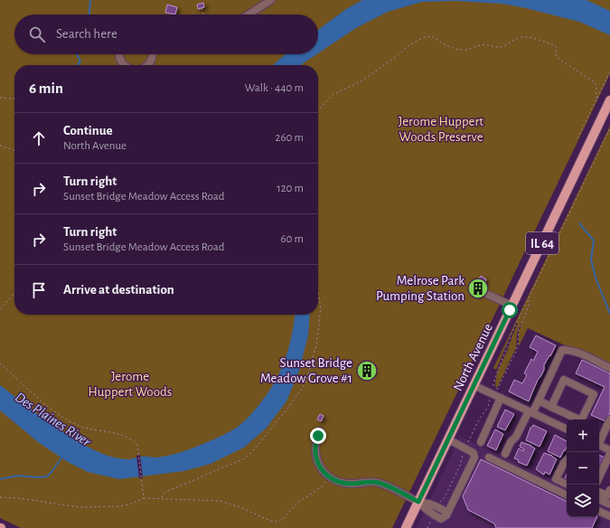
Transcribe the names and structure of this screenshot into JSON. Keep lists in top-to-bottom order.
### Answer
{
  "streets": {
    "main road": ["IL 64", "North Avenue"]
  },
  "water": ["Des Plaines River"],
  "parks": ["Jerome Huppert Woods Preserve", "Jerome Huppert Woods"],
  "places": {
    "building": ["Melrose Park Pumping Station", "Sunset Bridge Meadow Grove #1"]
  },
  "page": {
    "search": "Search here",
    "heading": ["6 min", "Walk · 440 m"],
    "list": [
      ["Continue", "North Avenue", "260 m"],
      ["Turn right", "Sunset Bridge Meadow Access Road", "120 m"],
      ["Turn right", "Sunset Bridge Meadow Access Road", "60 m"],
      "Arrive at destination"
    ],
    "map_buttons": ["+", "−"]
  }
}
